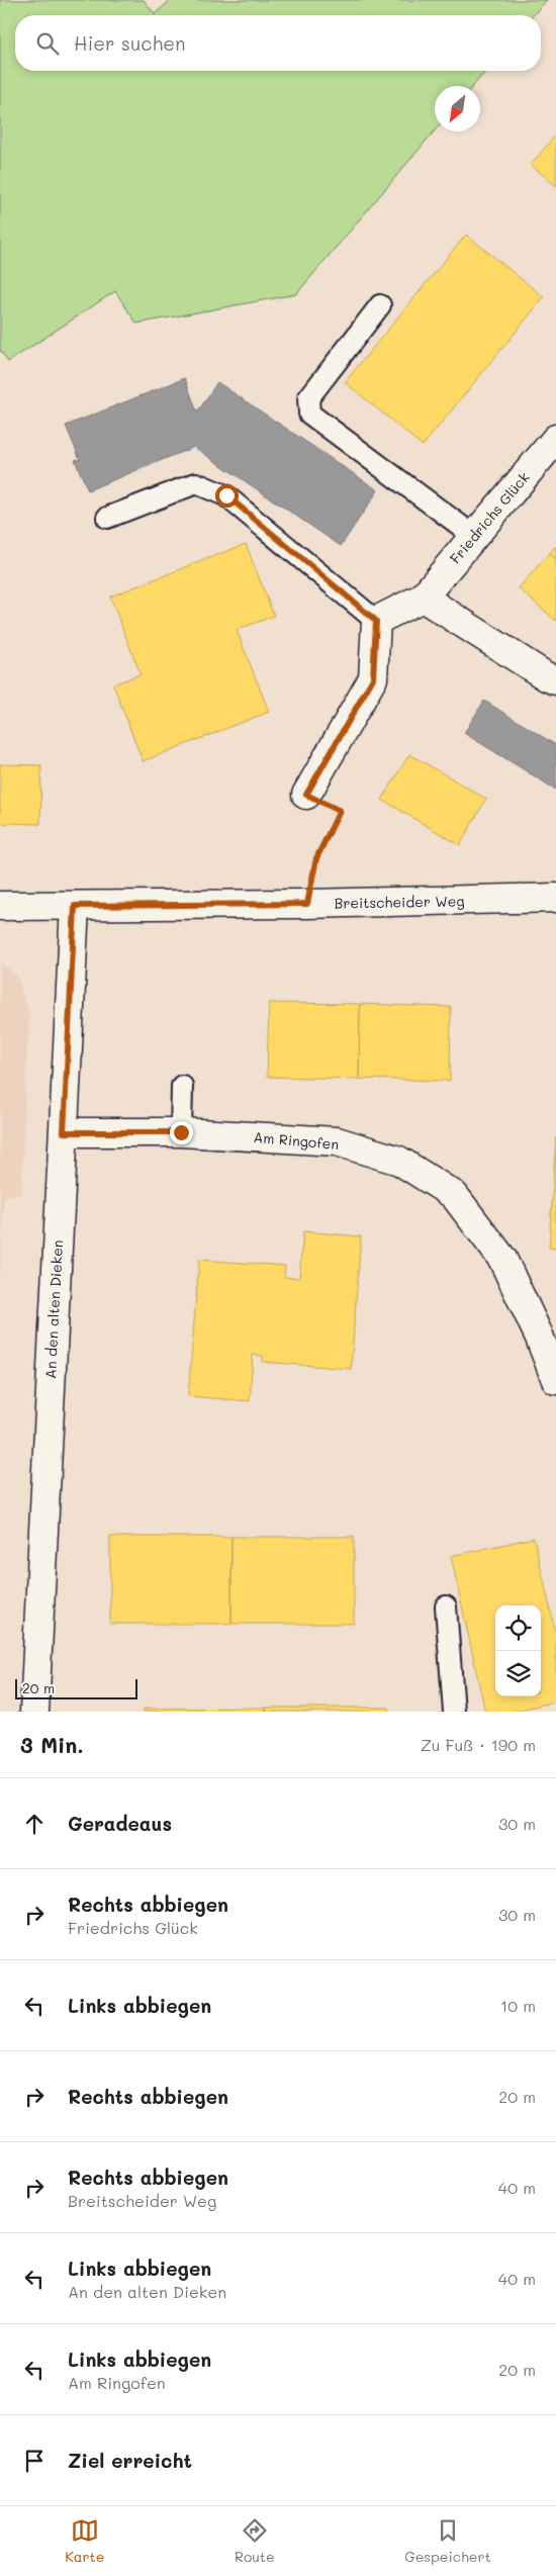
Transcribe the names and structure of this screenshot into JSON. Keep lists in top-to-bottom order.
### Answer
{
  "streets": {
    "street": [
      "Friedrichs Glück",
      "Breitscheider Weg",
      "Am Ringofen",
      "An den alten Dieken"
    ]
  },
  "crossings": [
    ["Breitscheider Weg", "An den alten Dieken"],
    ["Am Ringofen", "An den alten Dieken"]
  ],
  "scale_bar": "20 m",
  "north": "bottom left",
  "page": {
    "search": "Hier suchen",
    "scale": "20 m",
    "heading": ["3 Min.", "Zu Fuß · 190 m"],
    "list": [
      ["Geradeaus", "30 m"],
      ["Rechts abbiegen", "Friedrichs Glück", "30 m"],
      ["Links abbiegen", "10 m"],
      ["Rechts abbiegen", "20 m"],
      ["Rechts abbiegen", "Breitscheider Weg", "40 m"],
      ["Links abbiegen", "An den alten Dieken", "40 m"],
      ["Links abbiegen", "Am Ringofen", "20 m"],
      "Ziel erreicht"
    ],
    "nav": ["Karte", "Route", "Gespeichert"]
  }
}
